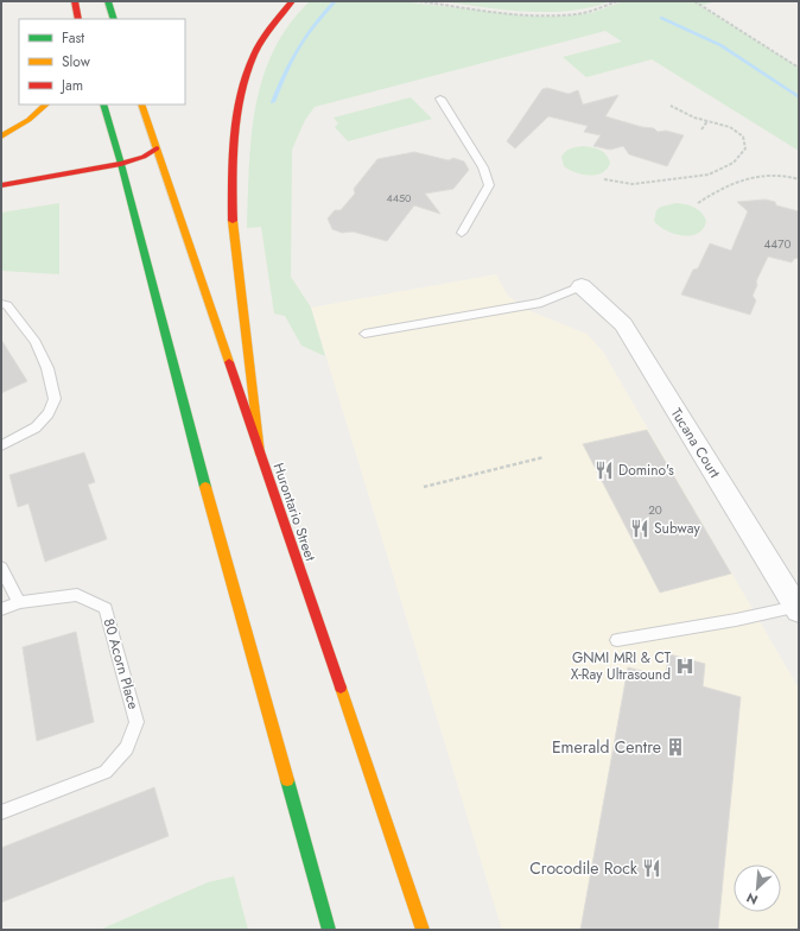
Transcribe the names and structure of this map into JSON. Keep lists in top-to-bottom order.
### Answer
{
  "streets": {
    "main road": ["Hurontario Street"],
    "street": ["Tucana Court"],
    "lane": ["80 Acorn Place"]
  },
  "places": {
    "restaurant": ["Domino's", "Subway", "Crocodile Rock"],
    "hospital": ["GNMI MRI & CT X-Ray Ultrasound"],
    "building": ["Emerald Centre"]
  },
  "house_numbers": ["4450", "4470", "20"],
  "legend": ["Fast", "Slow", "Jam"],
  "north": "bottom left"
}
